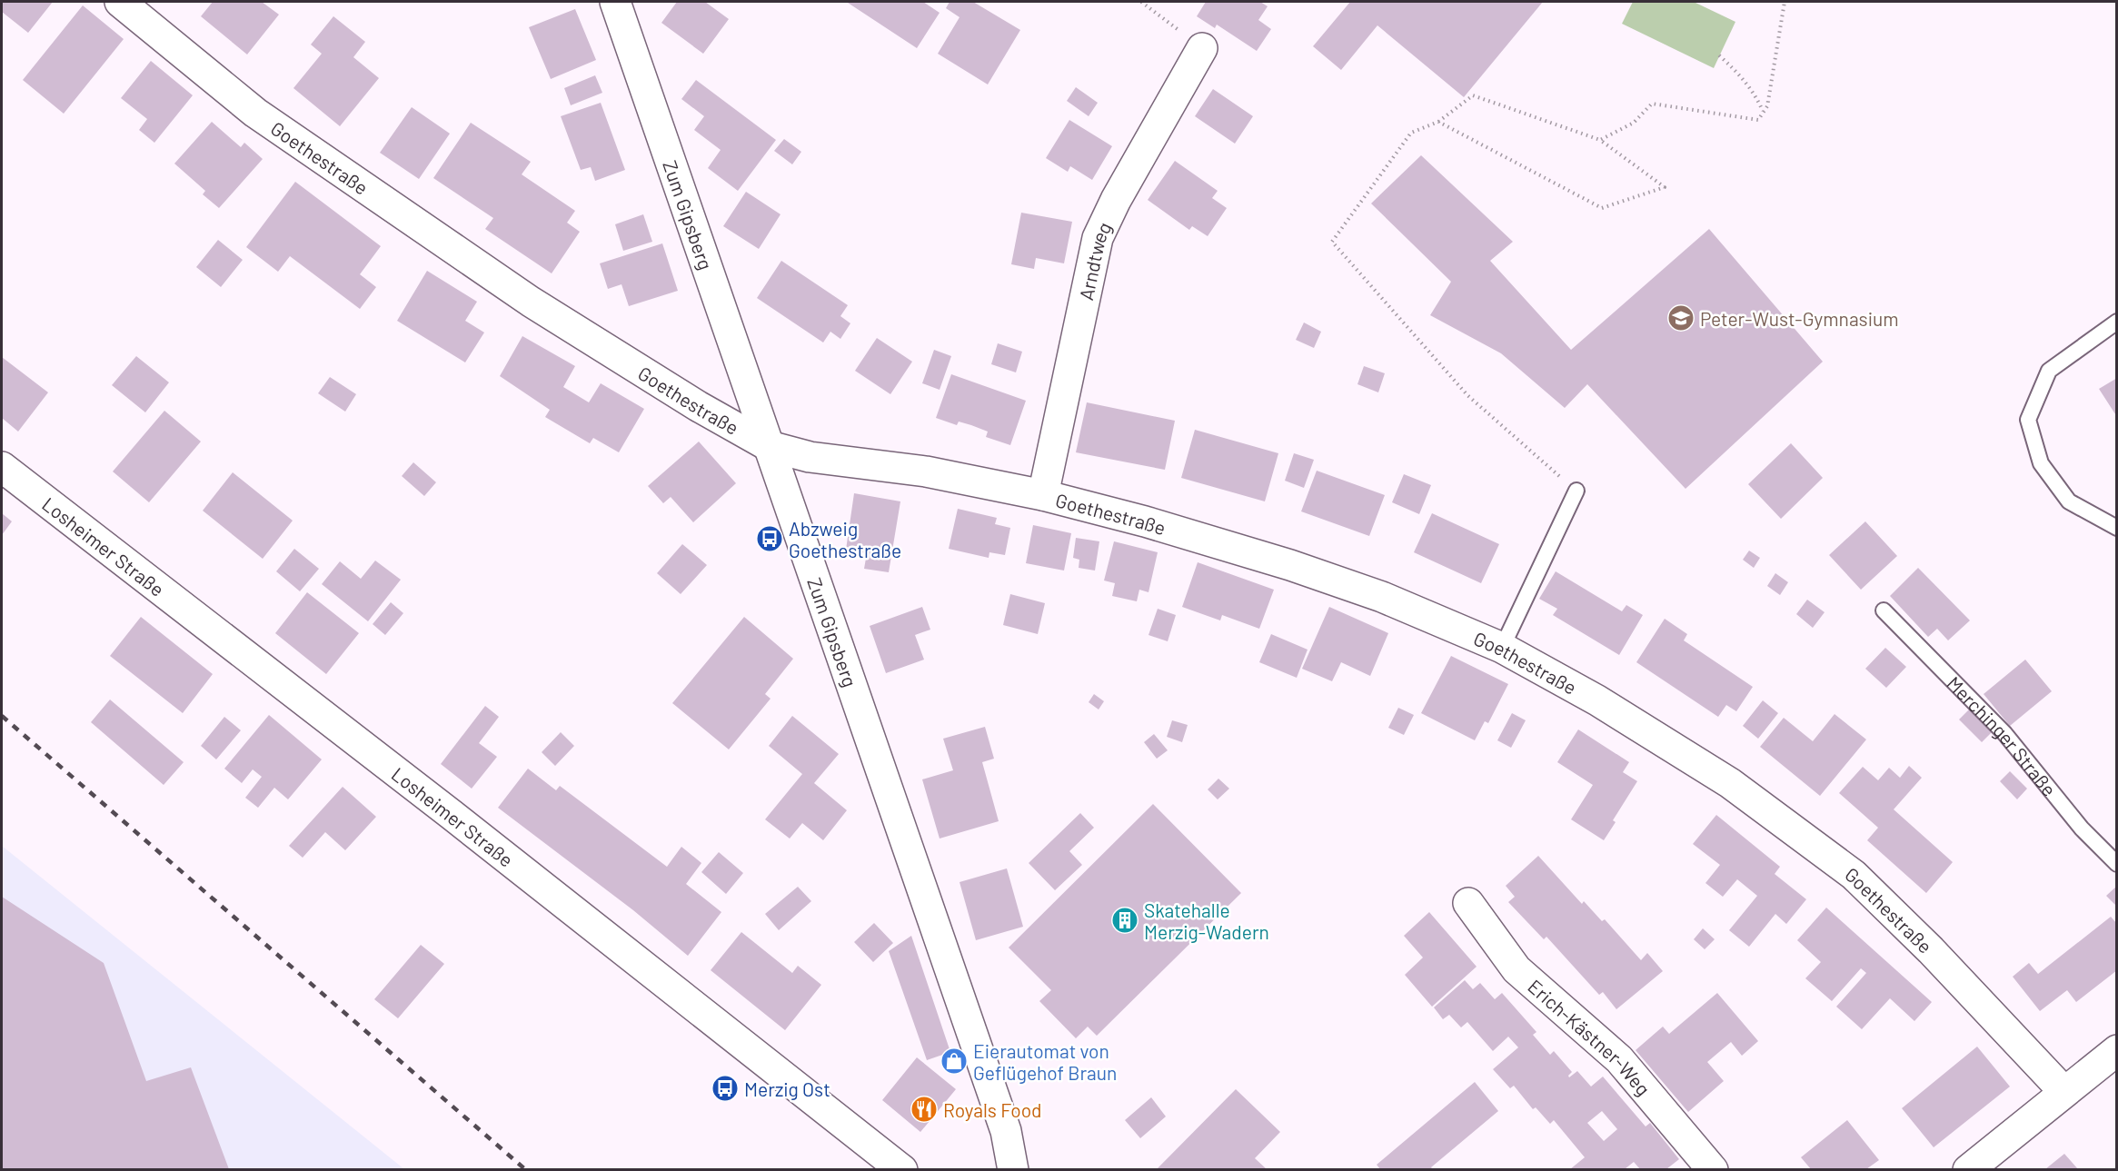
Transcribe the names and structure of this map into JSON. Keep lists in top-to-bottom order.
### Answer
{
  "streets": {
    "street": [
      "Goethestraße",
      "Zum Gipsberg",
      "Arndtweg",
      "Losheimer Straße",
      "Erich-Kästner-Weg"
    ],
    "lane": ["Merchinger Straße"]
  },
  "crossings": [
    ["Goethestraße", "Zum Gipsberg"],
    ["Goethestraße", "Arndtweg"]
  ],
  "places": {
    "school or university": ["Peter-Wust-Gymnasium"],
    "bus stop": ["Abzweig Goethestraße", "Merzig Ost"],
    "building": ["Skatehalle Merzig-Wadern"],
    "shop": ["Eierautomat von Geflügehof Braun"],
    "restaurant": ["Royals Food"]
  }
}
